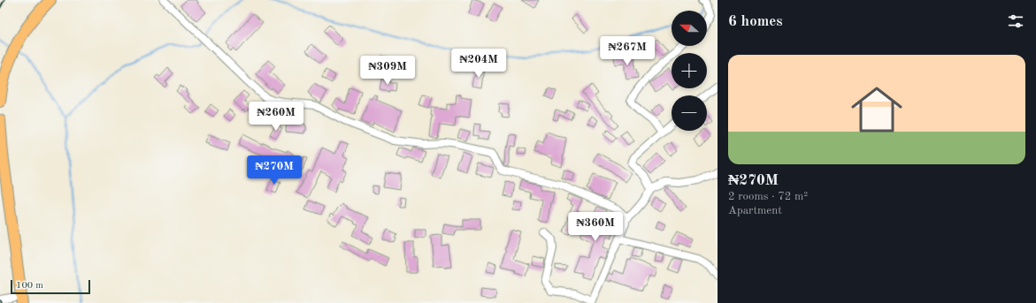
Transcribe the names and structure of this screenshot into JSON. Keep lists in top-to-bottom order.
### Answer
{
  "scale_bar": "100 m",
  "north": "left",
  "page": {
    "heading": "6 homes",
    "map_buttons": ["+", "−"],
    "price": [
      "₦267M",
      "₦204M",
      "₦309M",
      "₦260M",
      "₦270M",
      "₦360M"
    ],
    "list": [
      {
        "name": "₦270M",
        "note": "2 rooms · 72 m² · Apartment"
      }
    ],
    "scale": "100 m"
  }
}
